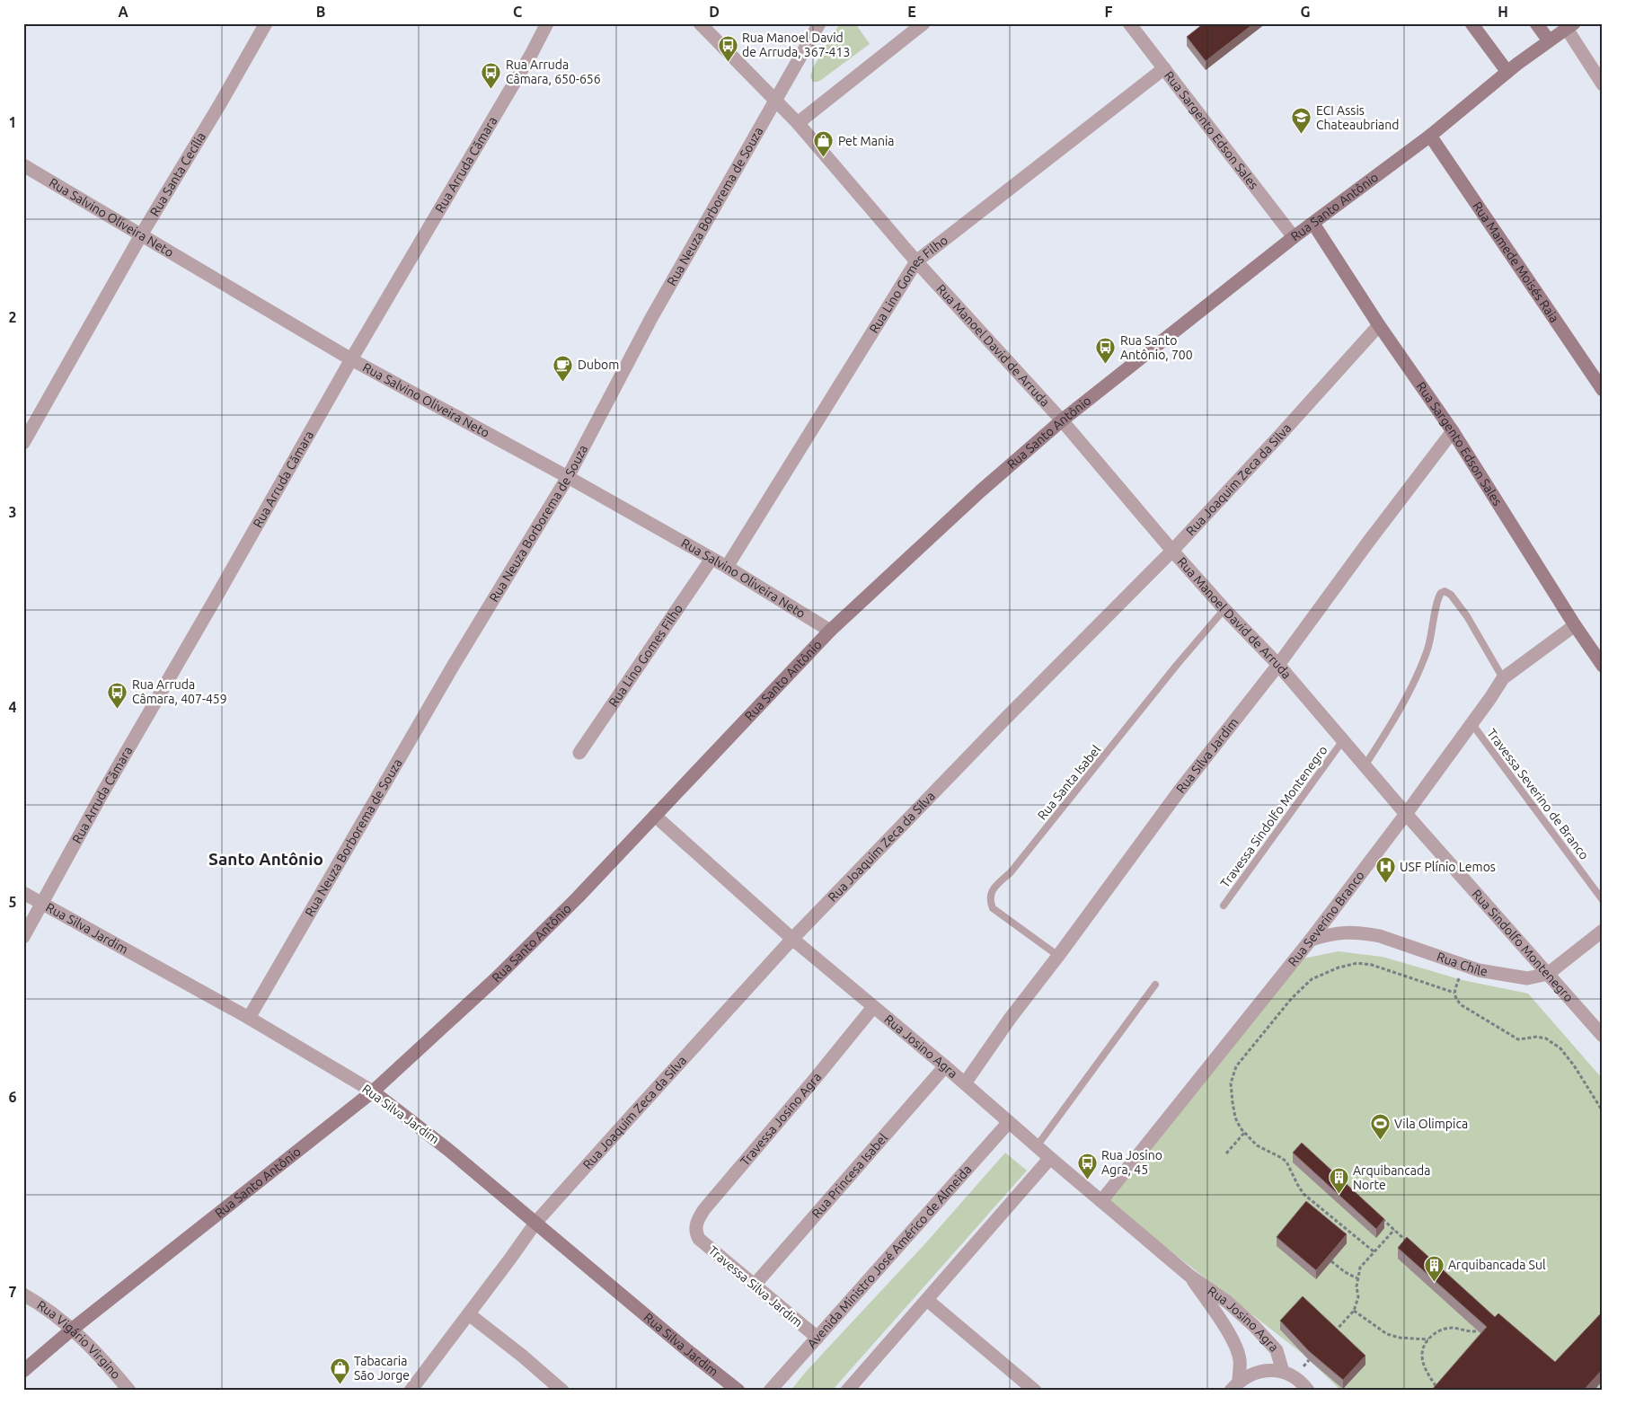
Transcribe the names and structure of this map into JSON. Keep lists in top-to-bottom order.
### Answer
{
  "streets": {
    "main road": [
      "Rua Sargento Edson Sales",
      "Rua Santo Antônio",
      "Rua Mamede Moisés Raia",
      "Rua Silva Jardim"
    ],
    "street": [
      "Rua Arruda Cãmara",
      "Rua Santa Cecília",
      "Rua Neuza Borborema de Souza",
      "Rua Salvino Oliveira Neto",
      "Rua Lino Gomes Filho",
      "Rua Manoel David de Arruda",
      "Rua Joaquim Zeca da Silva",
      "Rua Severino Branco",
      "Rua Sindolfo Montenegro",
      "Rua Chile",
      "Rua Josino Agra",
      "Travessa Josino Agra",
      "Rua Princesa Isabel",
      "Avenida Ministro José Américo de Almeida",
      "Travessa Silva Jardim",
      "Rua Vigário Virgino"
    ],
    "lane": ["Rua Santa Isabel", "Travessa Severino de Branco", "Travessa Sindolfo Montenegro"]
  },
  "crossings": [
    ["Rua Sargento Edson Sales", "Rua Santo Antônio"],
    ["Rua Sargento Edson Sales", "Rua Lino Gomes Filho"],
    ["Rua Sargento Edson Sales", "Rua Joaquim Zeca da Silva"],
    ["Rua Sargento Edson Sales", "Rua Silva Jardim"],
    ["Rua Sargento Edson Sales", "Rua Severino Branco"],
    ["Rua Arruda Cãmara", "Rua Salvino Oliveira Neto"],
    ["Rua Arruda Cãmara", "Rua Silva Jardim"],
    ["Rua Santa Cecília", "Rua Salvino Oliveira Neto"],
    ["Rua Neuza Borborema de Souza", "Rua Salvino Oliveira Neto"],
    ["Rua Neuza Borborema de Souza", "Rua Manoel David de Arruda"],
    ["Rua Neuza Borborema de Souza", "Rua Silva Jardim"],
    ["Rua Santo Antônio", "Rua Salvino Oliveira Neto"],
    ["Rua Santo Antônio", "Rua Mamede Moisés Raia"],
    ["Rua Santo Antônio", "Rua Manoel David de Arruda"],
    ["Rua Santo Antônio", "Rua Silva Jardim"],
    ["Rua Santo Antônio", "Rua Josino Agra"],
    ["Rua Santo Antônio", "Rua Vigário Virgino"],
    ["Rua Salvino Oliveira Neto", "Rua Lino Gomes Filho"],
    ["Rua Lino Gomes Filho", "Rua Manoel David de Arruda"],
    ["Rua Manoel David de Arruda", "Rua Joaquim Zeca da Silva"],
    ["Rua Manoel David de Arruda", "Rua Silva Jardim"],
    ["Rua Manoel David de Arruda", "Rua Santa Isabel"],
    ["Rua Manoel David de Arruda", "Travessa Sindolfo Montenegro"],
    ["Rua Manoel David de Arruda", "Rua Severino Branco"],
    ["Rua Manoel David de Arruda", "Rua Sindolfo Montenegro"],
    ["Rua Joaquim Zeca da Silva", "Rua Silva Jardim"],
    ["Rua Joaquim Zeca da Silva", "Rua Josino Agra"],
    ["Rua Silva Jardim", "Rua Santa Isabel"],
    ["Rua Silva Jardim", "Rua Josino Agra"],
    ["Travessa Severino de Branco", "Rua Severino Branco"],
    ["Rua Severino Branco", "Rua Sindolfo Montenegro"],
    ["Rua Severino Branco", "Rua Chile"],
    ["Rua Severino Branco", "Rua Josino Agra"],
    ["Rua Sindolfo Montenegro", "Rua Chile"],
    ["Rua Josino Agra", "Travessa Josino Agra"],
    ["Rua Josino Agra", "Rua Princesa Isabel"],
    ["Rua Josino Agra", "Avenida Ministro José Américo de Almeida"],
    ["Travessa Josino Agra", "Travessa Silva Jardim"],
    ["Rua Princesa Isabel", "Travessa Silva Jardim"],
    ["Avenida Ministro José Américo de Almeida", "Travessa Silva Jardim"]
  ],
  "districts": ["Santo Antônio"],
  "places": {
    "bus stop": [
      "Rua Manoel David de Arruda, 367-413",
      "Rua Arruda Câmara, 650-656",
      "Rua Santo Antônio, 700",
      "Rua Arruda Câmara, 407-459",
      "Rua Josino Agra, 45"
    ],
    "school or university": ["ECI Assis Chateaubriand"],
    "shop": ["Pet Mania", "Tabacaria São Jorge"],
    "cafe": ["Dubom"],
    "hospital": ["USF Plínio Lemos"],
    "sports": ["Vila Olimpica"],
    "building": ["Arquibancada Norte", "Arquibancada Sul"]
  },
  "grid": {
    "columns": [
      "A",
      "B",
      "C",
      "D",
      "E",
      "F",
      "G",
      "H"
    ],
    "rows": [
      "1",
      "2",
      "3",
      "4",
      "5",
      "6",
      "7"
    ]
  }
}
